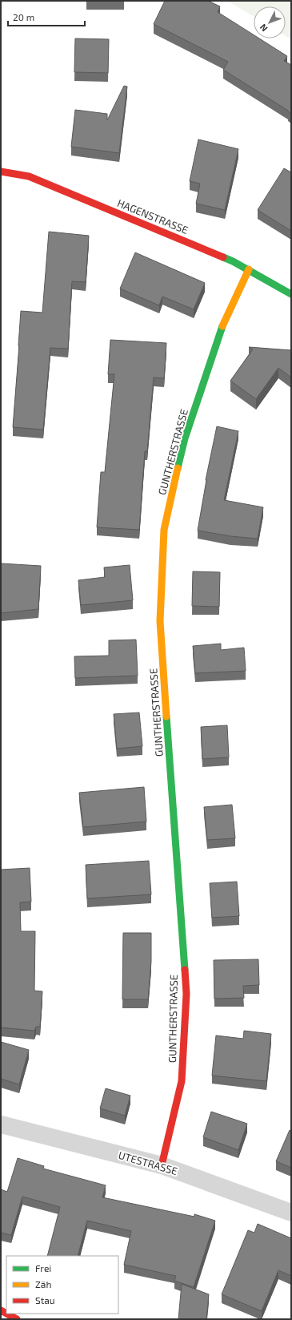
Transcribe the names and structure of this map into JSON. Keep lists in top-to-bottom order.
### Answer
{
  "streets": {
    "street": ["HAGENSTRASSE", "GUNTHERSTRASSE", "UTESTRASSE"]
  },
  "crossings": [
    ["HAGENSTRASSE", "GUNTHERSTRASSE"],
    ["GUNTHERSTRASSE", "UTESTRASSE"]
  ],
  "legend": ["Frei", "Zäh", "Stau"],
  "scale_bar": "20 m",
  "north": "bottom left"
}
